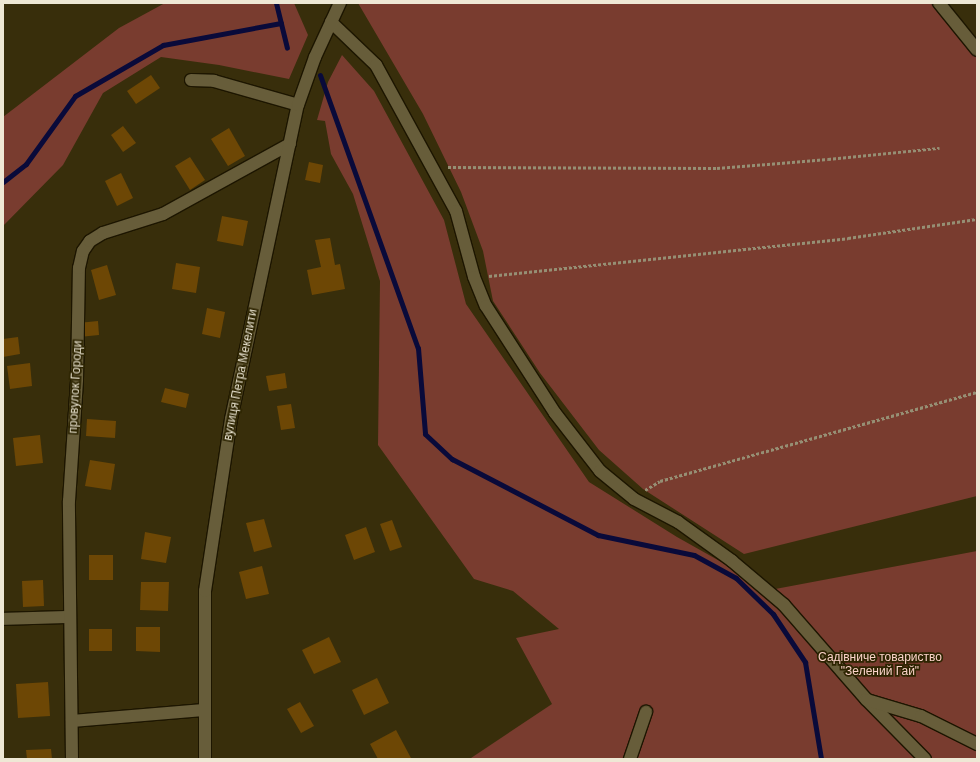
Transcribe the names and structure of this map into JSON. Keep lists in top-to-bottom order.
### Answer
{
  "streets": {
    "street": ["вулиця Петра Мекелити", "провулок Городи"]
  },
  "crossings": [
    ["вулиця Петра Мекелити", "провулок Городи"]
  ],
  "parks": ["Садівниче товариство \"Зелений Гай\""]
}
